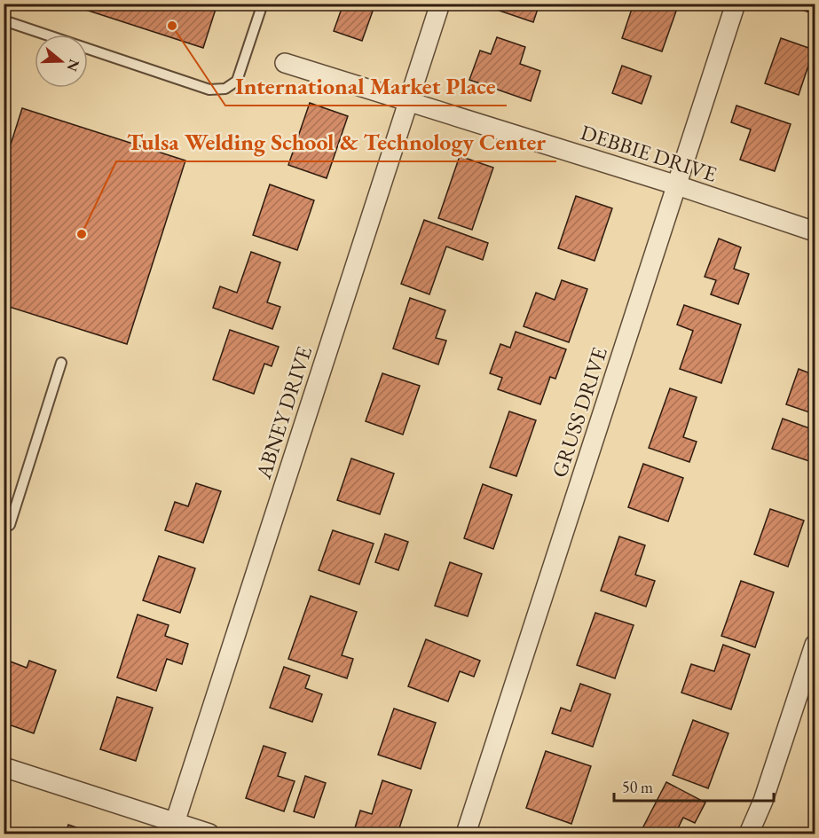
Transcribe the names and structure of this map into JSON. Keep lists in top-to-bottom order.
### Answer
{
  "streets": {
    "street": ["DEBBIE DRIVE", "ABNEY DRIVE", "GRUSS DRIVE"]
  },
  "crossings": [
    ["DEBBIE DRIVE", "ABNEY DRIVE"],
    ["DEBBIE DRIVE", "GRUSS DRIVE"]
  ],
  "places": ["International Market Place", "Tulsa Welding School & Technology Center"],
  "scale_bar": "50 m",
  "north": "right"
}
